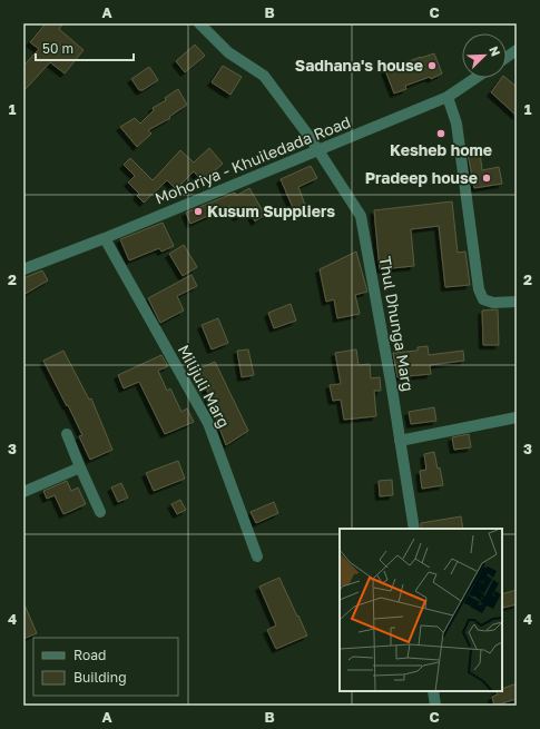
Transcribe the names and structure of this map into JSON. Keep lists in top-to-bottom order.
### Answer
{
  "streets": {
    "street": ["Mohoriya - Khuiledada Road", "Thul Dhunga Marg", "Milijuli Marg"]
  },
  "crossings": [
    ["Mohoriya - Khuiledada Road", "Thul Dhunga Marg"],
    ["Mohoriya - Khuiledada Road", "Milijuli Marg"]
  ],
  "places": [
    "Sadhana's house",
    "Kesheb home",
    "Pradeep house",
    "Kusum Suppliers"
  ],
  "legend": ["Road", "Building"],
  "scale_bar": "50 m",
  "north": "top right",
  "grid": {
    "columns": ["A", "B", "C"],
    "rows": [
      "1",
      "2",
      "3",
      "4"
    ]
  }
}
